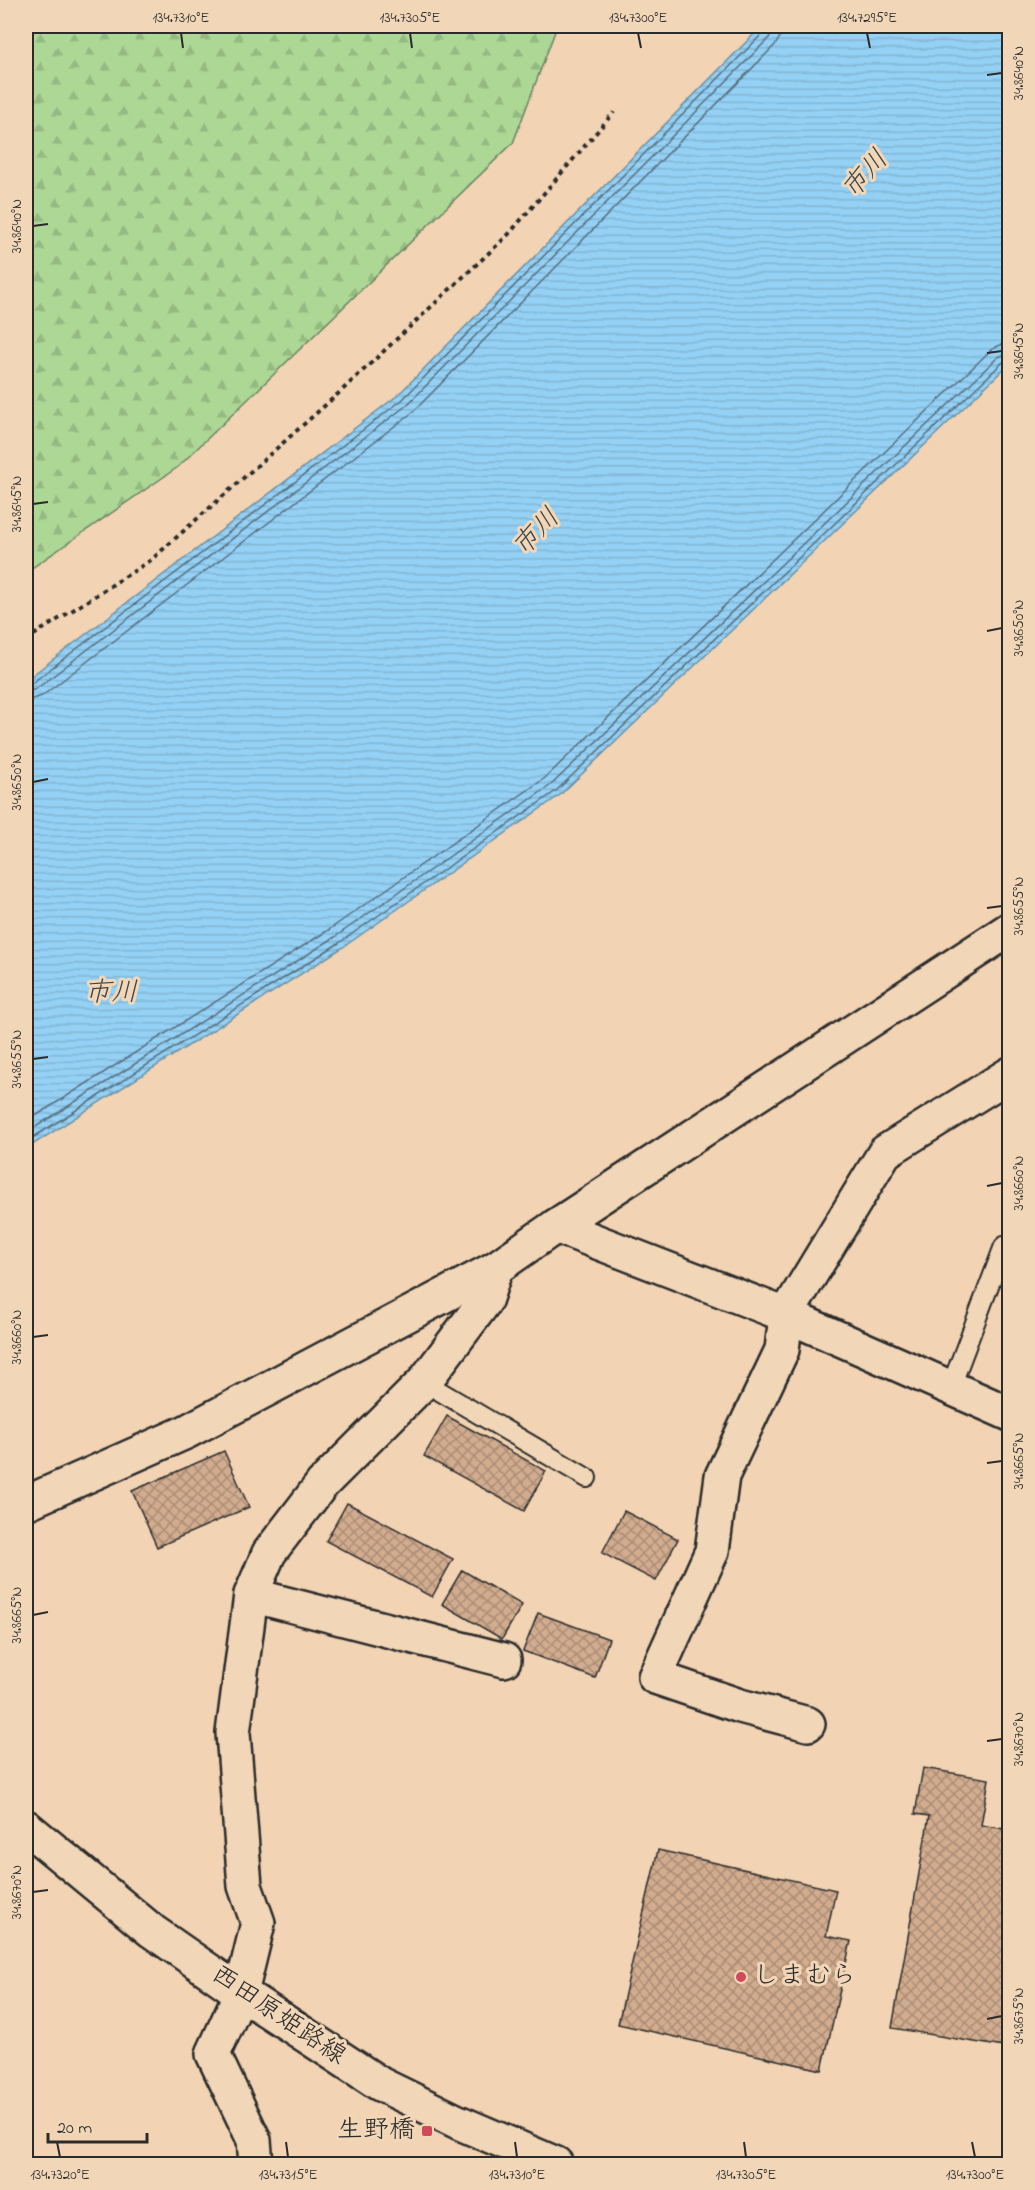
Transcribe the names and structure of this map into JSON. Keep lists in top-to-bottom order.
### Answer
{
  "streets": {
    "street": ["西田原姫路線"]
  },
  "water": ["市川"],
  "places": {
    "other": ["しまむら"],
    "transit": ["生野橋"]
  },
  "scale_bar": "20 m",
  "coordinates": [
    "134.7310°E",
    "134.7305°E",
    "134.7300°E",
    "134.7295°E",
    "34.8640°N",
    "34.8645°N",
    "34.8650°N",
    "34.8655°N",
    "34.8660°N",
    "34.8665°N",
    "34.8670°N",
    "34.8675°N",
    "134.7320°E",
    "134.7315°E"
  ]
}
